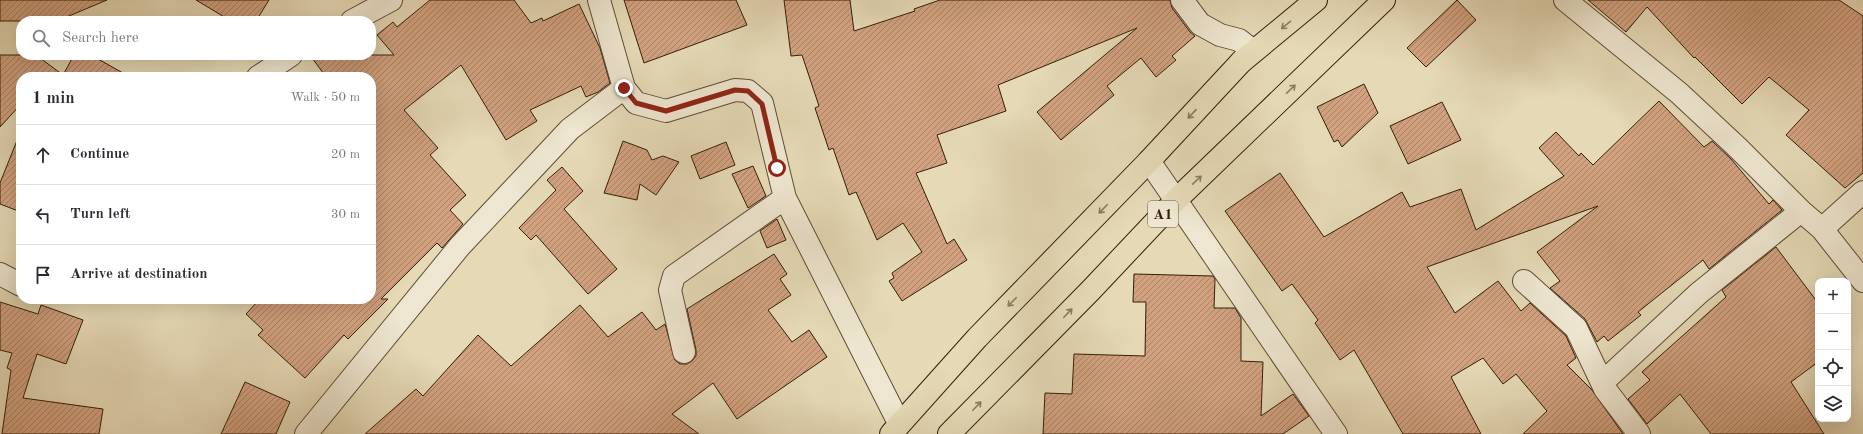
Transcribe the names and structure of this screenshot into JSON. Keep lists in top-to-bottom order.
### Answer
{
  "streets": {
    "highway": ["A1"]
  },
  "page": {
    "search": "Search here",
    "heading": ["1 min", "Walk · 50 m"],
    "list": [
      ["Continue", "20 m"],
      ["Turn left", "30 m"],
      "Arrive at destination"
    ],
    "map_buttons": ["+", "−"]
  }
}
